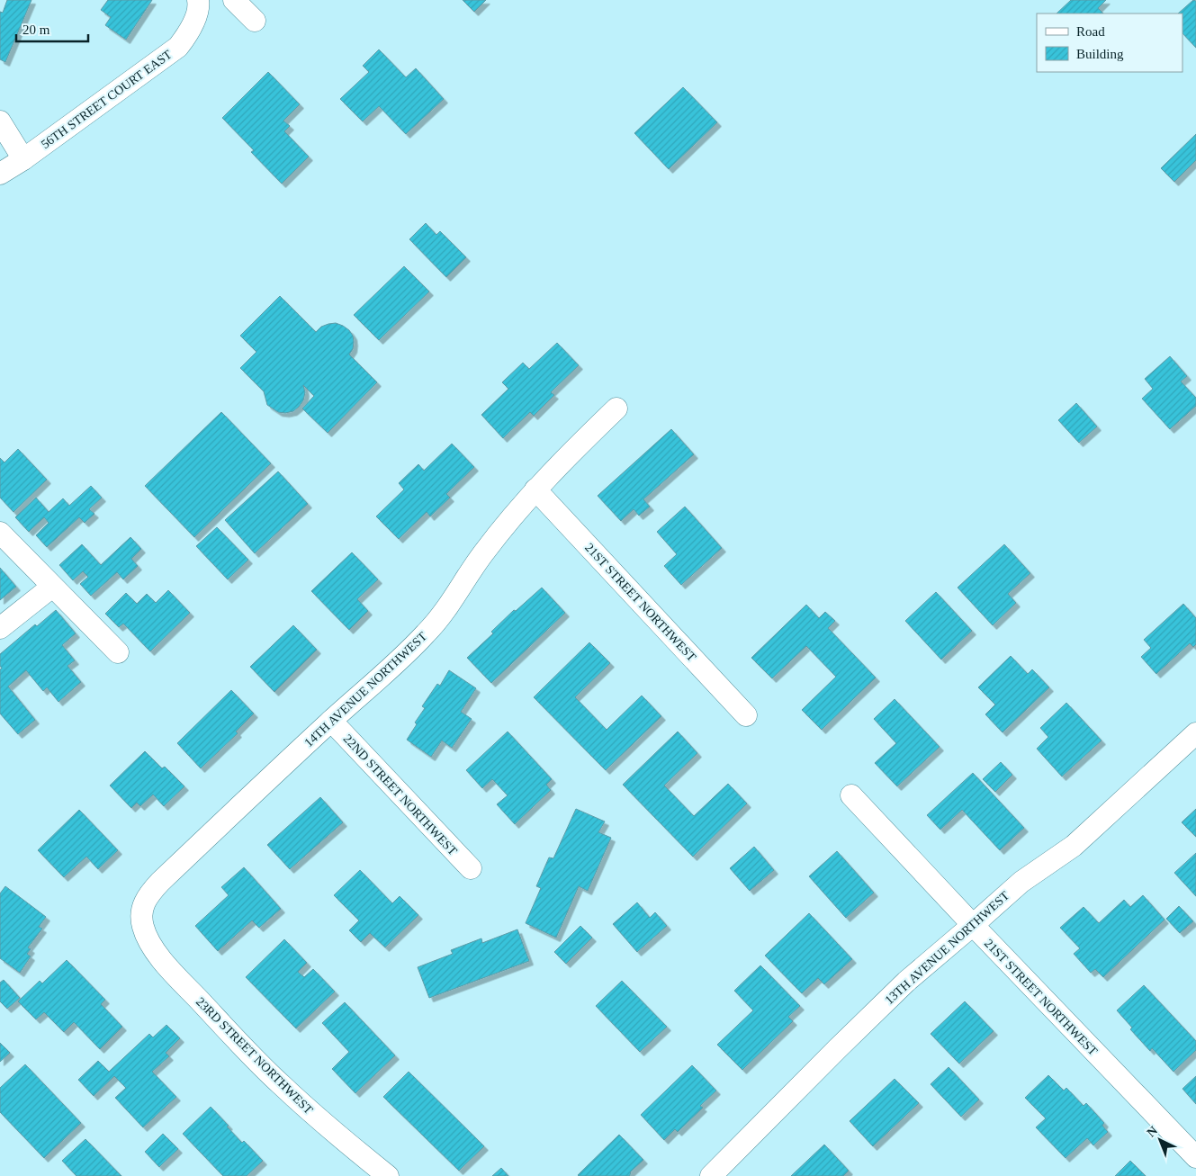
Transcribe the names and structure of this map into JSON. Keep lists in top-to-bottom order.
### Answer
{
  "streets": {
    "street": [
      "56TH STREET COURT EAST",
      "21ST STREET NORTHWEST",
      "14TH AVENUE NORTHWEST",
      "22ND STREET NORTHWEST",
      "13TH AVENUE NORTHWEST",
      "23RD STREET NORTHWEST"
    ]
  },
  "crossings": [
    ["21ST STREET NORTHWEST", "14TH AVENUE NORTHWEST"],
    ["21ST STREET NORTHWEST", "13TH AVENUE NORTHWEST"],
    ["14TH AVENUE NORTHWEST", "22ND STREET NORTHWEST"],
    ["14TH AVENUE NORTHWEST", "23RD STREET NORTHWEST"]
  ],
  "legend": ["Road", "Building"],
  "scale_bar": "20 m",
  "north": "top left"
}
